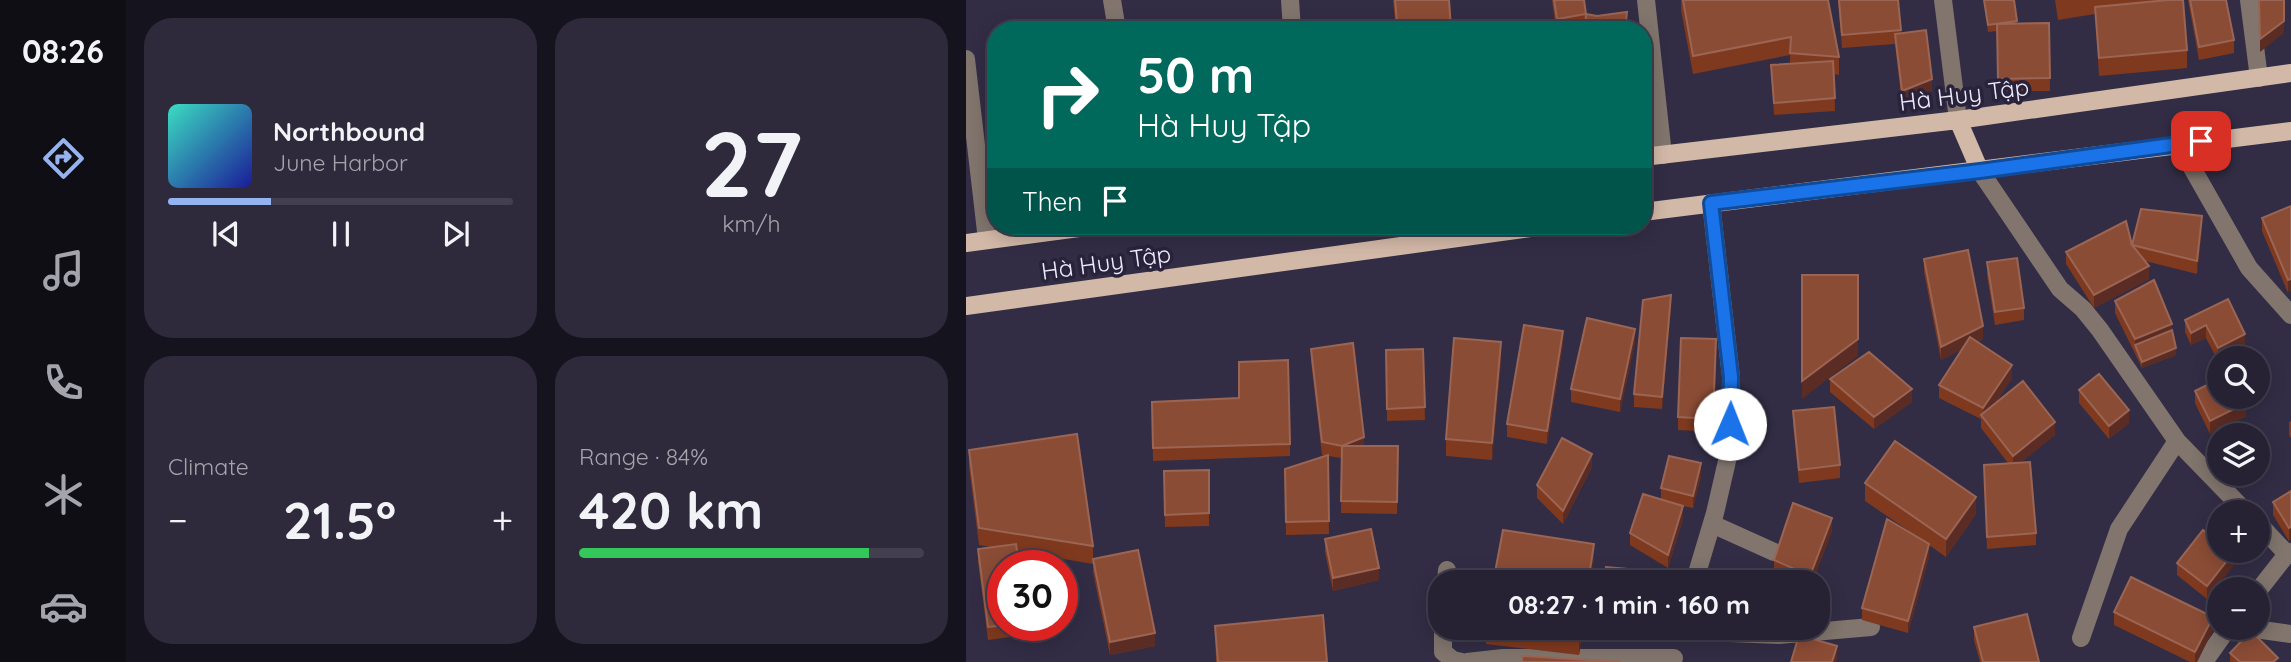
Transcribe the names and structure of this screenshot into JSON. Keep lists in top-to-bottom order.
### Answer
{
  "streets": {
    "main road": ["Hà Huy Tập"]
  },
  "page": {
    "tabs": "08:26",
    "tile": [
      ["27", "km/h"],
      "Climate",
      ["Range · 84%", "420 km"]
    ],
    "turn": ["50 m", "Hà Huy Tập"],
    "song": ["Northbound", "June Harbor"],
    "then": "Then",
    "map_buttons": ["+", "−"],
    "heat": ["−", "21.5°", "+"],
    "limit": "30",
    "trip": "08:27 · 1 min · 160 m"
  }
}
